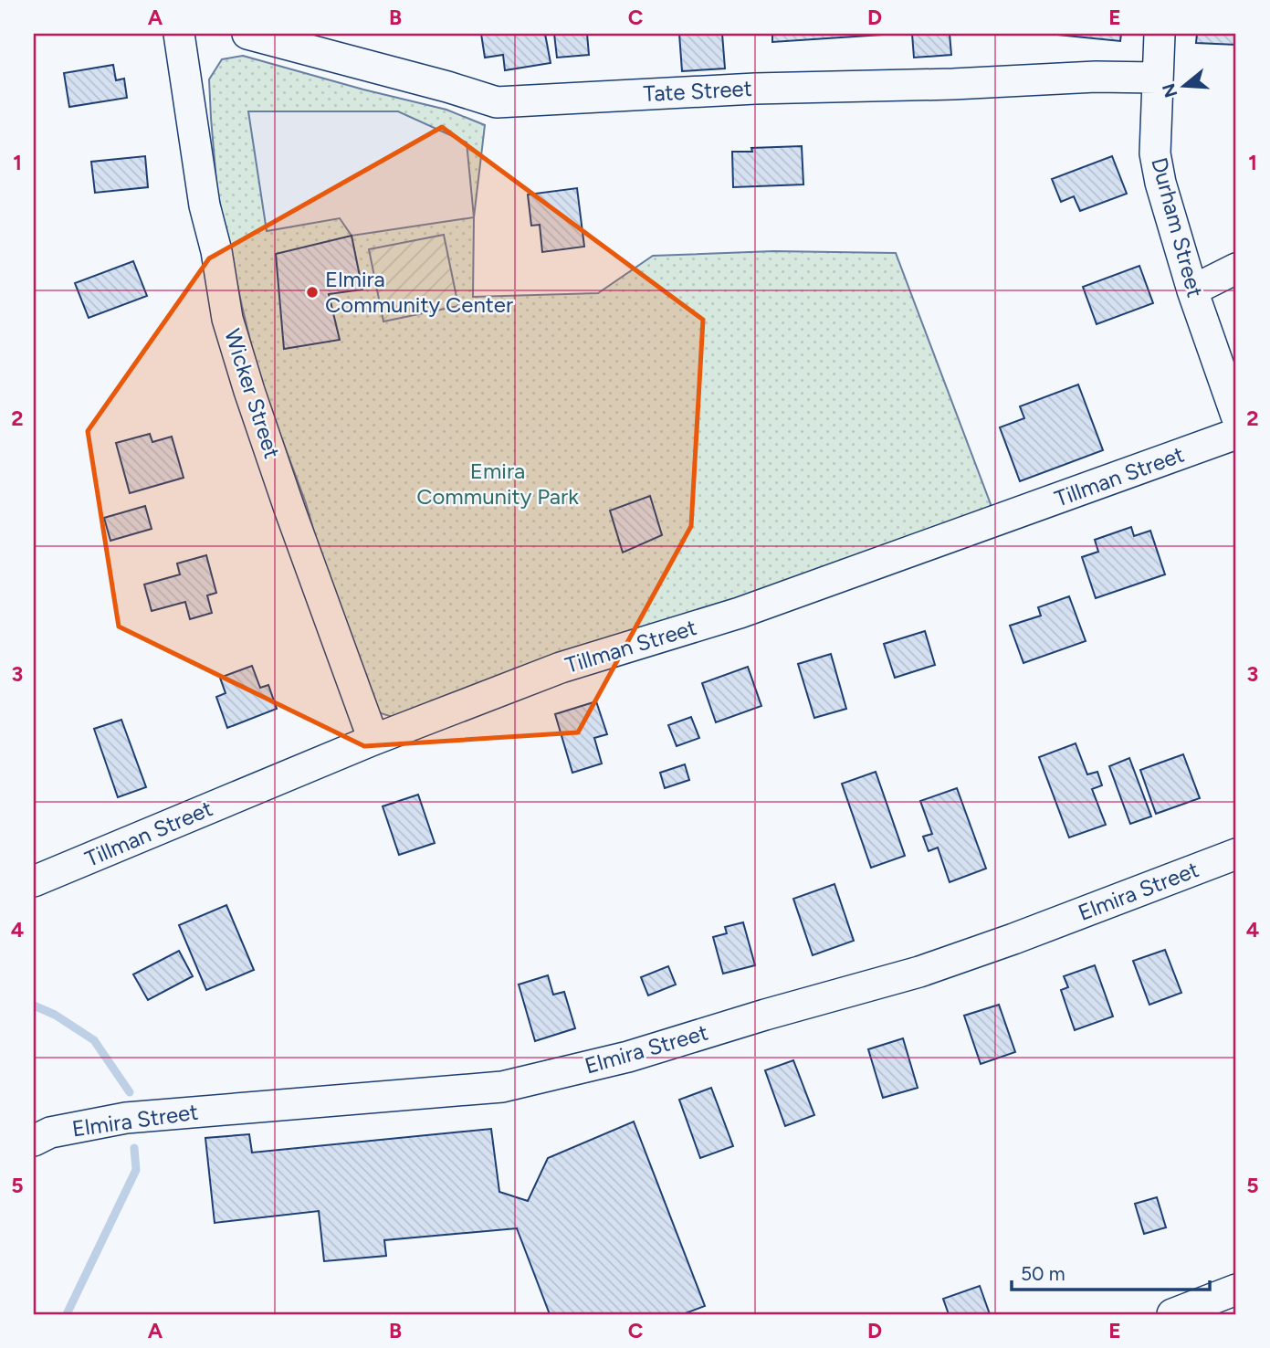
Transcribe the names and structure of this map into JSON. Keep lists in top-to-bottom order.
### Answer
{
  "streets": {
    "street": [
      "Tate Street",
      "Durham Street",
      "Wicker Street",
      "Tillman Street",
      "Elmira Street"
    ]
  },
  "crossings": [
    ["Tate Street", "Durham Street"],
    ["Wicker Street", "Tillman Street"]
  ],
  "parks": ["Emira Community Park"],
  "places": ["Elmira Community Center"],
  "scale_bar": "50 m",
  "north": "left",
  "grid": {
    "columns": [
      "A",
      "B",
      "C",
      "D",
      "E"
    ],
    "rows": [
      "1",
      "2",
      "3",
      "4",
      "5"
    ]
  }
}
